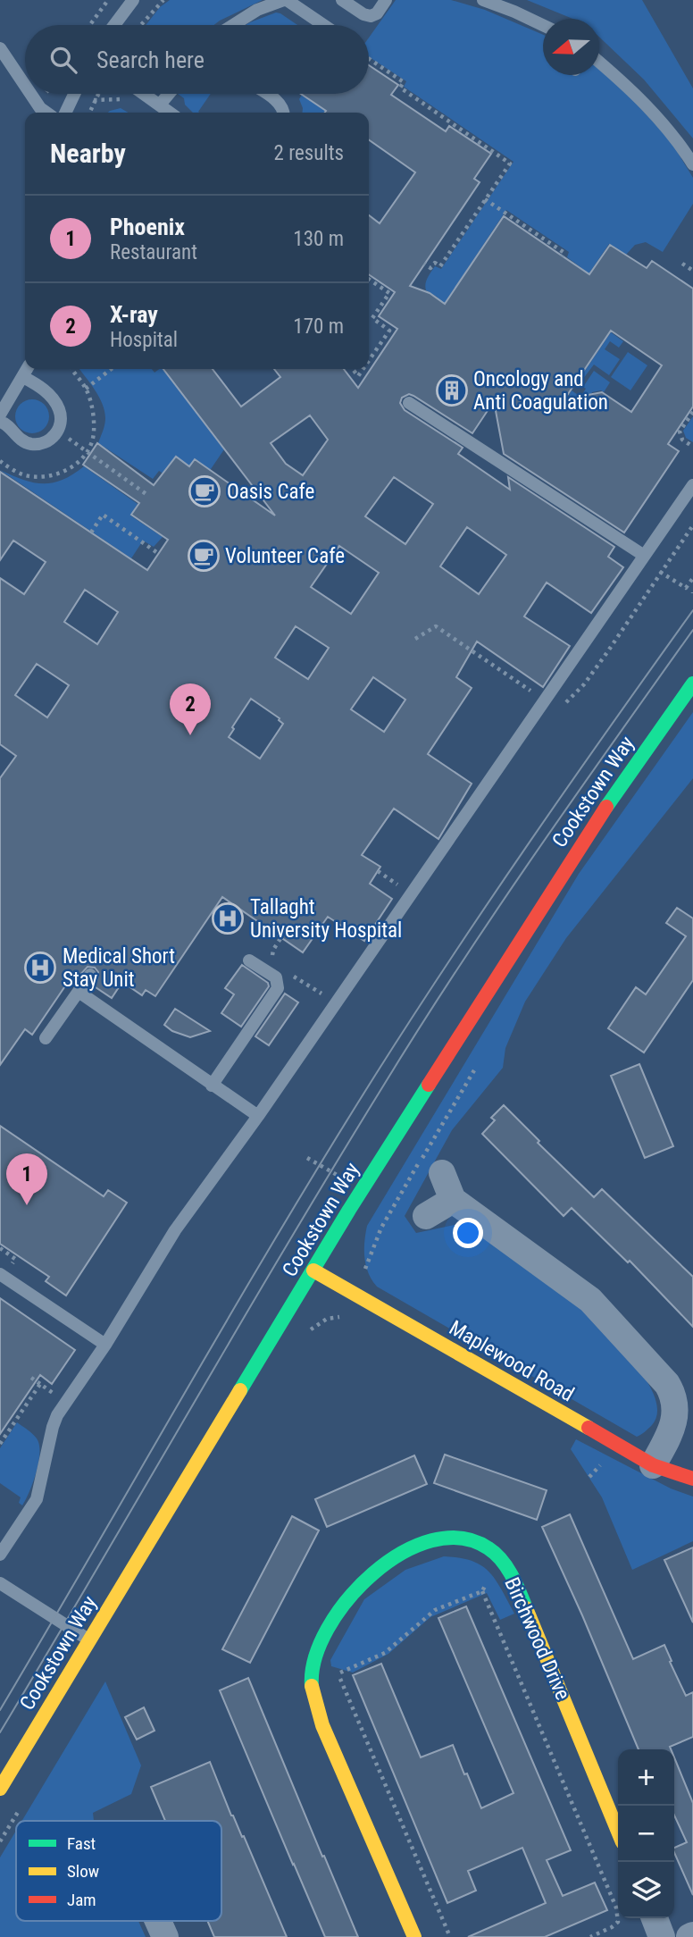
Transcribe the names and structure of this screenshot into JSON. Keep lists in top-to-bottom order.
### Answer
{
  "streets": {
    "street": ["Cookstown Way", "Maplewood Road", "Birchwood Drive"]
  },
  "crossings": [
    ["Cookstown Way", "Maplewood Road"]
  ],
  "places": {
    "building": ["Oncology and Anti Coagulation"],
    "cafe": ["Oasis Cafe", "Volunteer Cafe"],
    "hospital": ["Tallaght University Hospital", "Medical Short Stay Unit"]
  },
  "legend": ["Fast", "Slow", "Jam"],
  "north": "left",
  "page": {
    "search": "Search here",
    "heading": ["Nearby", "2 results"],
    "list": [
      {
        "mark": "1",
        "name": "Phoenix",
        "note": "Restaurant",
        "value": "130 m"
      },
      {
        "mark": "2",
        "name": "X-ray",
        "note": "Hospital",
        "value": "170 m"
      }
    ],
    "pins": ["2", "1"],
    "map_buttons": ["+", "−"]
  }
}
